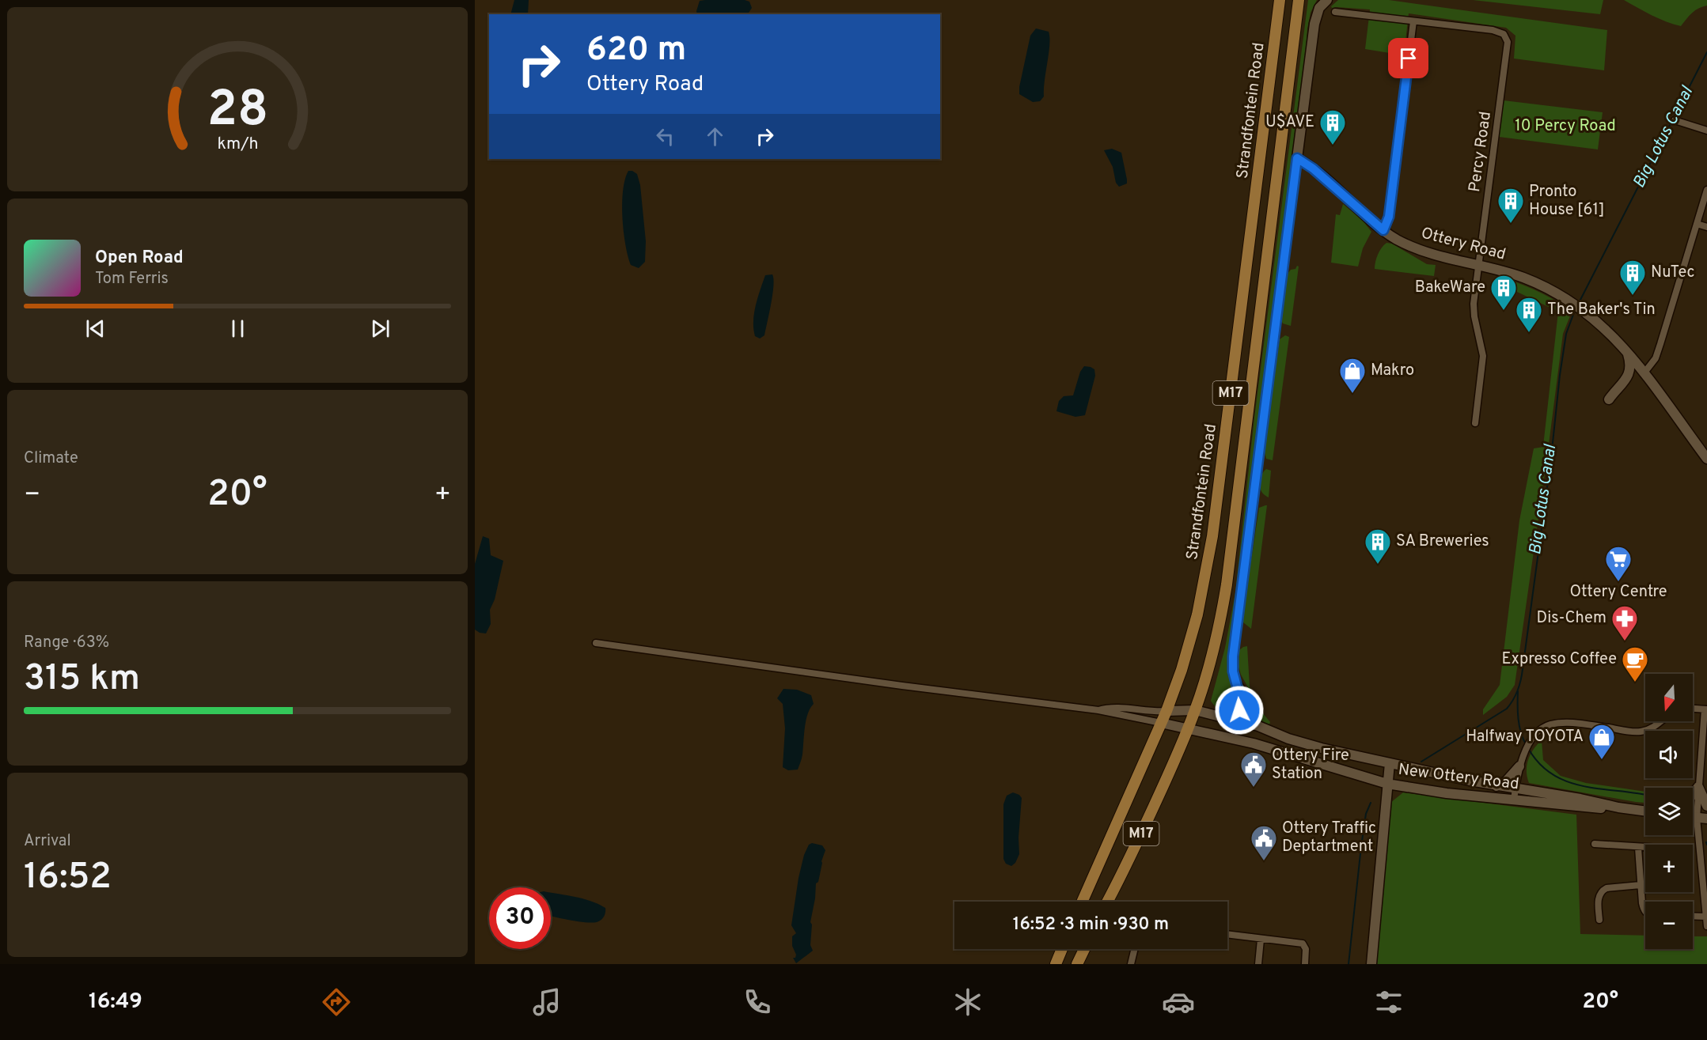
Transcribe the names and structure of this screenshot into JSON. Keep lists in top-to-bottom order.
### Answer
{
  "streets": {
    "main road": [
      "Strandfontein Road",
      "Ottery Road",
      "M17",
      "New Ottery Road"
    ],
    "street": ["Percy Road"]
  },
  "crossings": [
    ["Strandfontein Road", "New Ottery Road"],
    ["Percy Road", "Ottery Road"],
    ["M17", "New Ottery Road"]
  ],
  "water": ["Big Lotus Canal"],
  "parks": ["10 Percy Road"],
  "places": {
    "building": [
      "U$AVE",
      "Pronto House [61]",
      "NuTec",
      "BakeWare",
      "The Baker's Tin",
      "SA Breweries"
    ],
    "shop": ["Makro", "Halfway TOYOTA"],
    "supermarket": ["Ottery Centre"],
    "pharmacy": ["Dis-Chem"],
    "cafe": ["Expresso Coffee"],
    "public building": ["Ottery Fire Station", "Ottery Traffic Deptartment"]
  },
  "north": "bottom",
  "page": {
    "turn": ["620 m", "Ottery Road"],
    "song": ["Open Road", "Tom Ferris"],
    "tile": [
      "Climate",
      ["Range · 63%", "315 km"],
      ["Arrival", "16:52"]
    ],
    "heat": ["−", "20°", "+"],
    "map_buttons": ["+", "−"],
    "limit": "30",
    "trip": "16:52 · 3 min · 930 m",
    "tabs": ["16:49", "20°"],
    "gauge": ["28", "km/h"]
  }
}
